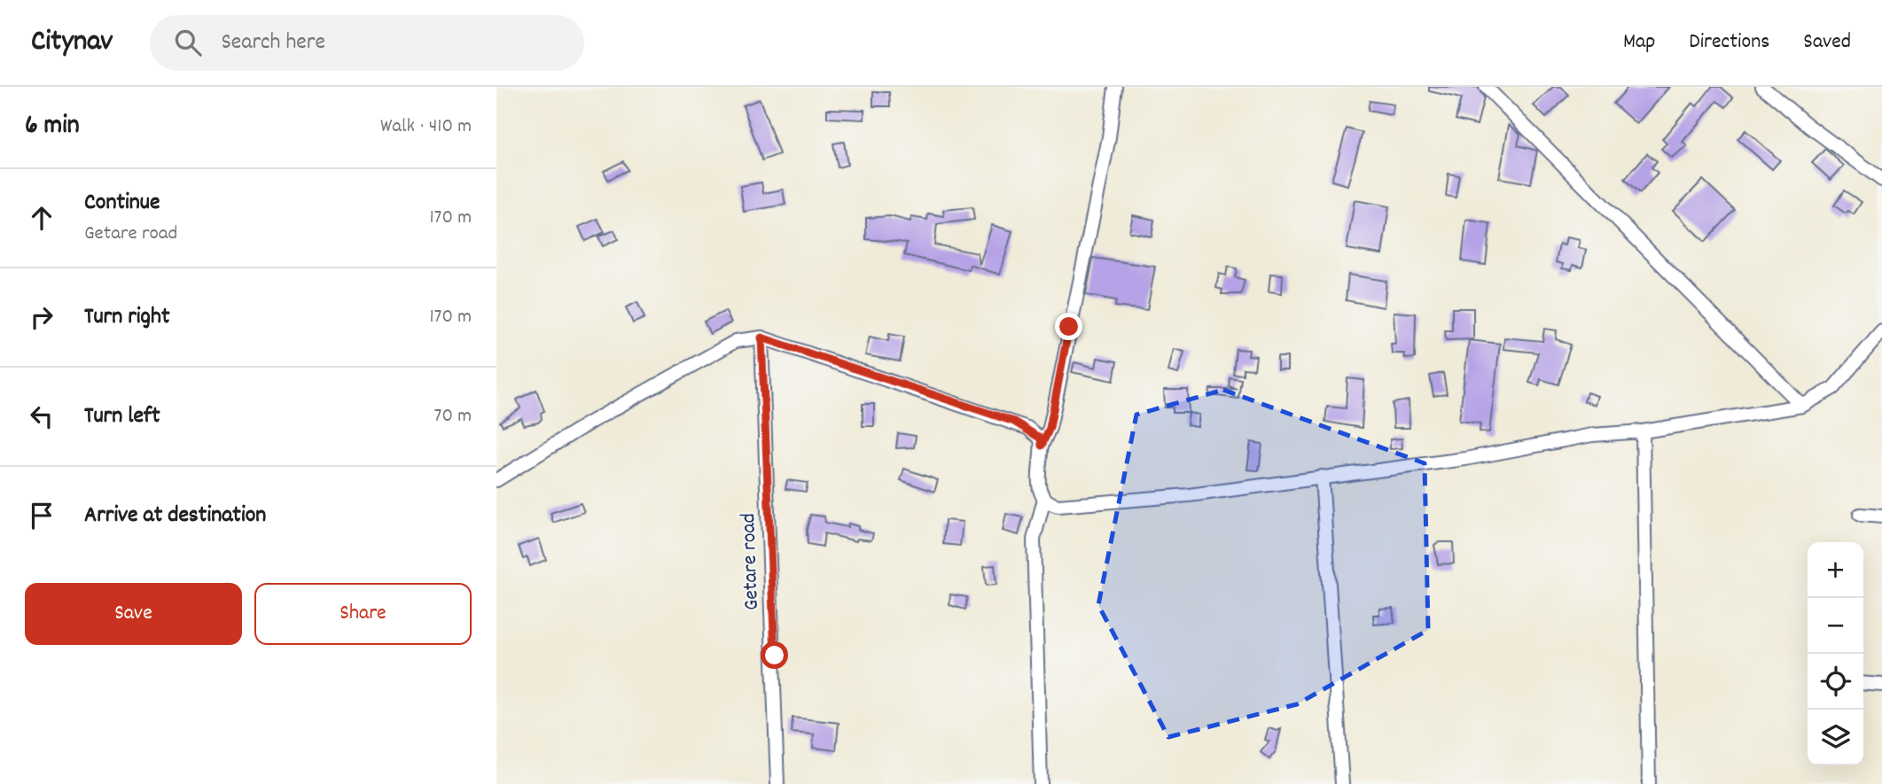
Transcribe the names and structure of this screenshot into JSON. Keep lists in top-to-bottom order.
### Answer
{
  "streets": {
    "street": ["Getare road"]
  },
  "page": {
    "header": "Citynav",
    "search": "Search here",
    "nav": ["Map", "Directions", "Saved"],
    "heading": ["6 min", "Walk · 410 m"],
    "list": [
      ["Continue", "Getare road", "170 m"],
      ["Turn right", "170 m"],
      ["Turn left", "70 m"],
      "Arrive at destination"
    ],
    "map_buttons": ["+", "−"],
    "buttons": ["Save", "Share"]
  }
}
